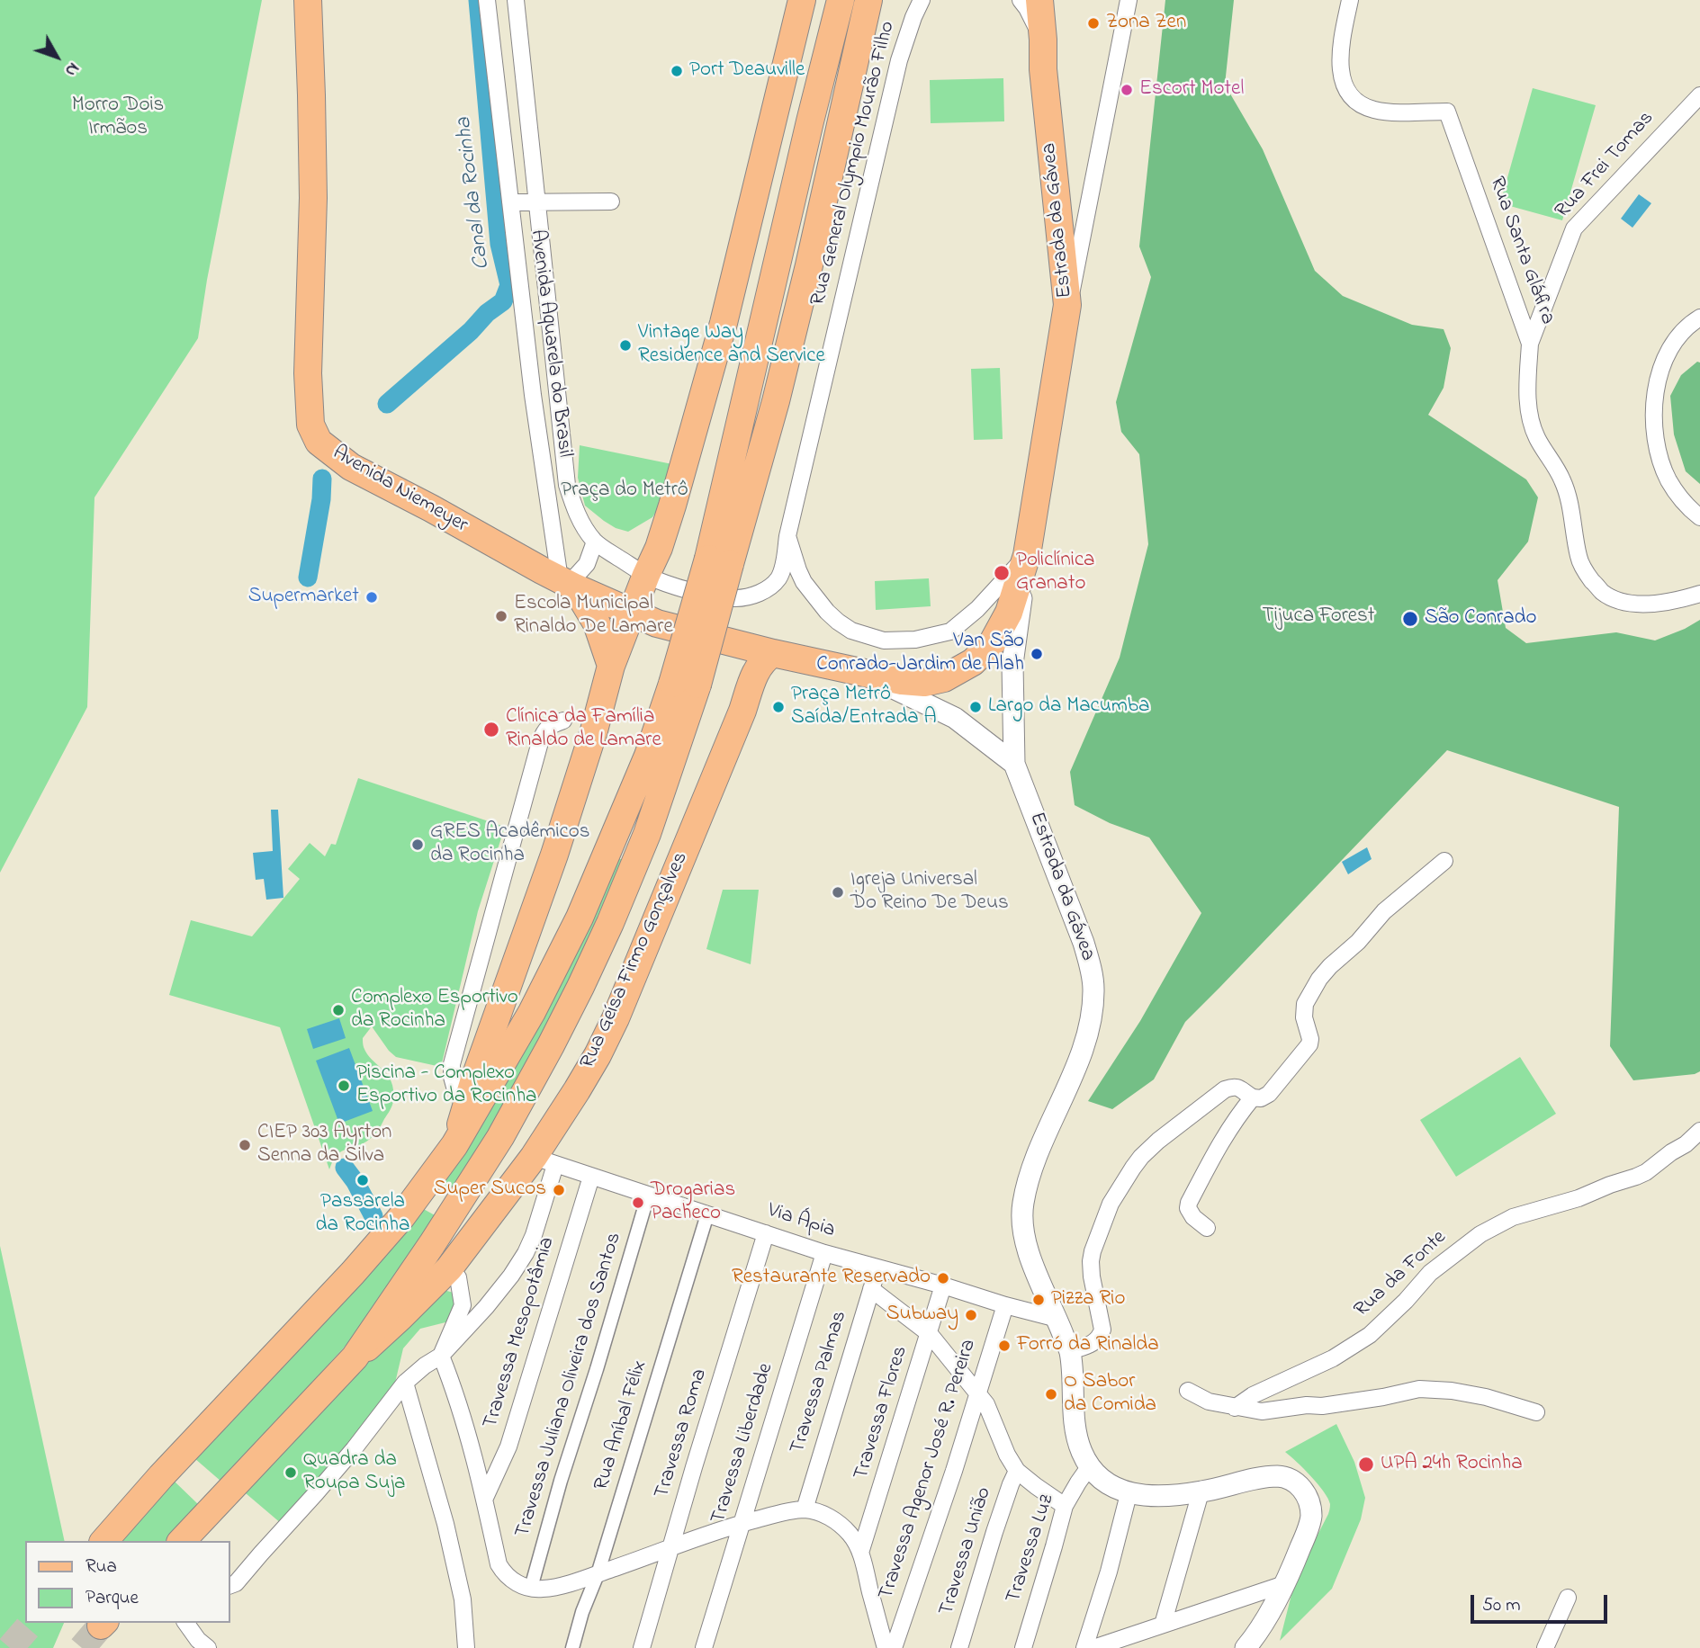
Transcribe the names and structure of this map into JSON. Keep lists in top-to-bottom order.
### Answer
{
  "streets": {
    "main road": ["Estrada da Gávea", "Avenida Niemeyer", "Rua Geísa Firmo Gonçalves"],
    "street": [
      "Rua General Olympio Mourão Filho",
      "Rua Frei Tomas",
      "Rua Santa Gláfira",
      "Avenida Aquarela do Brasil",
      "Via Ápia",
      "Rua da Fonte",
      "Travessa Mesopotâmia",
      "Travessa Palmas",
      "Travessa Juliana Oliveira dos Santos",
      "Travessa Flores",
      "Rua Aníbal Félix",
      "Travessa Roma",
      "Travessa Liberdade",
      "Travessa Agenor José R. Pereira",
      "Travessa Luz",
      "Travessa União"
    ]
  },
  "crossings": [
    ["Rua General Olympio Mourão Filho", "Avenida Aquarela do Brasil"],
    ["Rua Frei Tomas", "Rua Santa Gláfira"],
    ["Estrada da Gávea", "Avenida Niemeyer"],
    ["Estrada da Gávea", "Via Ápia"],
    ["Estrada da Gávea", "Travessa Luz"],
    ["Avenida Aquarela do Brasil", "Avenida Niemeyer"],
    ["Avenida Niemeyer", "Rua Geísa Firmo Gonçalves"],
    ["Rua Geísa Firmo Gonçalves", "Via Ápia"],
    ["Via Ápia", "Travessa Mesopotâmia"],
    ["Via Ápia", "Travessa Palmas"],
    ["Via Ápia", "Travessa Juliana Oliveira dos Santos"],
    ["Via Ápia", "Travessa Flores"],
    ["Via Ápia", "Rua Aníbal Félix"],
    ["Via Ápia", "Travessa Roma"],
    ["Via Ápia", "Travessa Liberdade"],
    ["Via Ápia", "Travessa Agenor José R. Pereira"]
  ],
  "water": ["Canal da Rocinha"],
  "parks": ["Morro Dois Irmãos", "Praça do Metrô", "Tijuca Forest"],
  "places": [
    "Zona Zen",
    "Port Deauville",
    "Escort Motel",
    "Vintage Way Residence and Service",
    "Policlínica Granato",
    "Supermarket",
    "Escola Municipal Rinaldo De Lamare",
    "São Conrado",
    "Van São Conrado-Jardim de Alah",
    "Praça Metrô Saída/Entrada A",
    "Largo da Macumba",
    "Clínica da Família Rinaldo de Lamare",
    "GRES Acadêmicos da Rocinha",
    "Igreja Universal Do Reino De Deus",
    "Complexo Esportivo da Rocinha",
    "Piscina - Complexo Esportivo da Rocinha",
    "CIEP 303 Ayrton Senna da Silva",
    "Passarela da Rocinha",
    "Super Sucos",
    "Drogarias Pacheco",
    "Restaurante Reservado",
    "Pizza Rio",
    "Subway",
    "Forró da Rinalda",
    "O Sabor da Comida",
    "UPA 24h Rocinha",
    "Quadra da Roupa Suja"
  ],
  "legend": ["Rua", "Parque"],
  "scale_bar": "50 m",
  "north": "bottom right"
}
